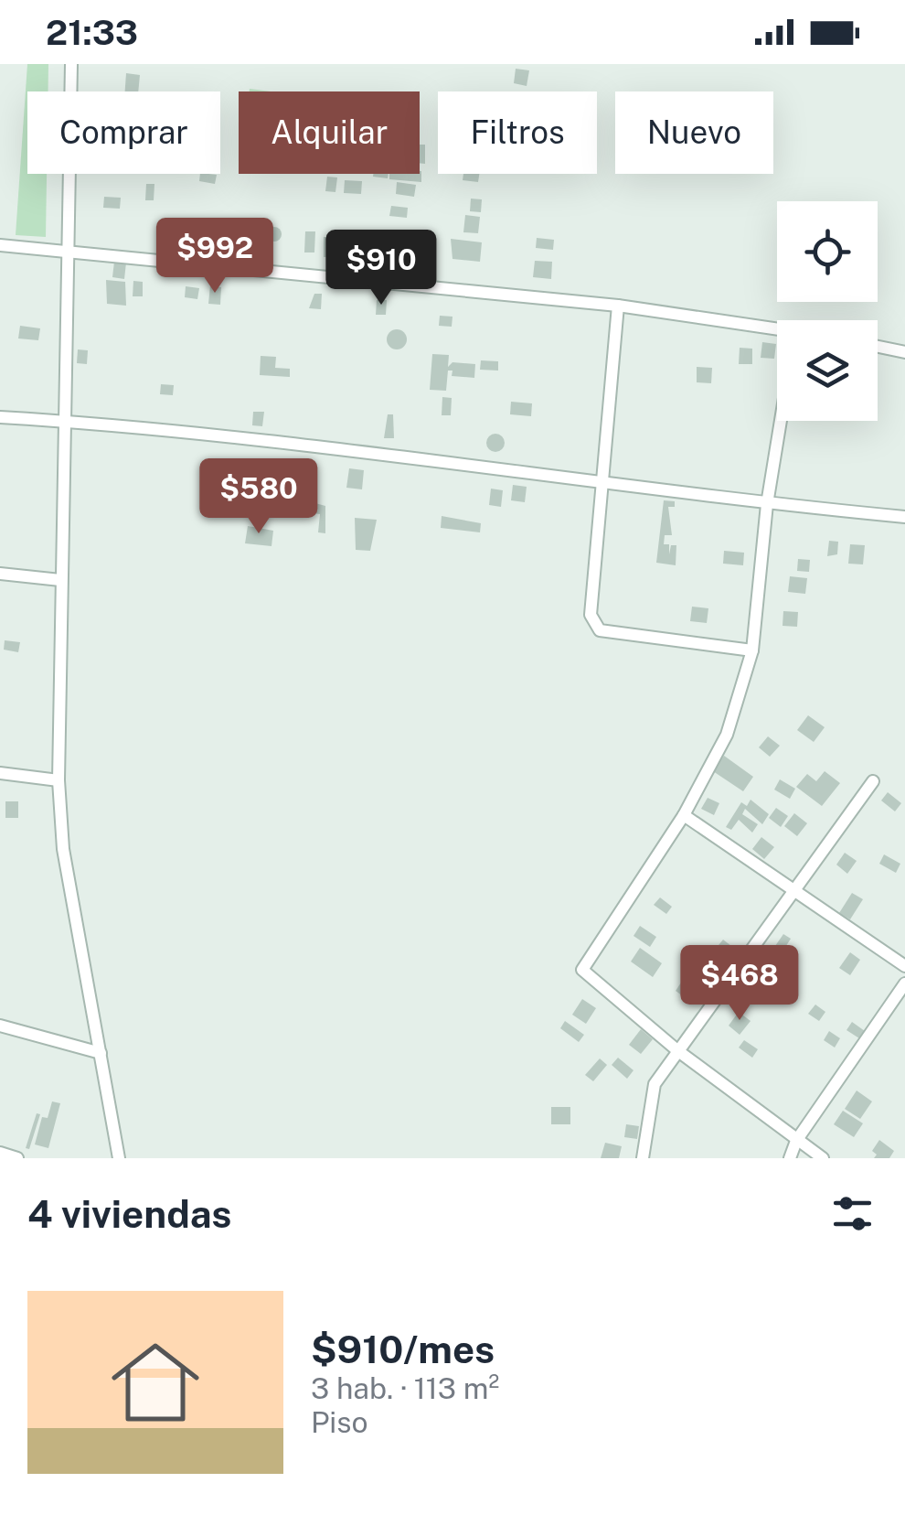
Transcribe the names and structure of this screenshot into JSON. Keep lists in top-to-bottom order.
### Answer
{
  "page": {
    "status": "21:33",
    "chip": [
      "Comprar",
      "Alquilar",
      "Filtros",
      "Nuevo"
    ],
    "price": [
      "$992",
      "$910",
      "$580",
      "$468"
    ],
    "heading": "4 viviendas",
    "list": [
      {
        "name": "$910/mes",
        "note": "3 hab. · 113 m² · Piso"
      }
    ]
  }
}
